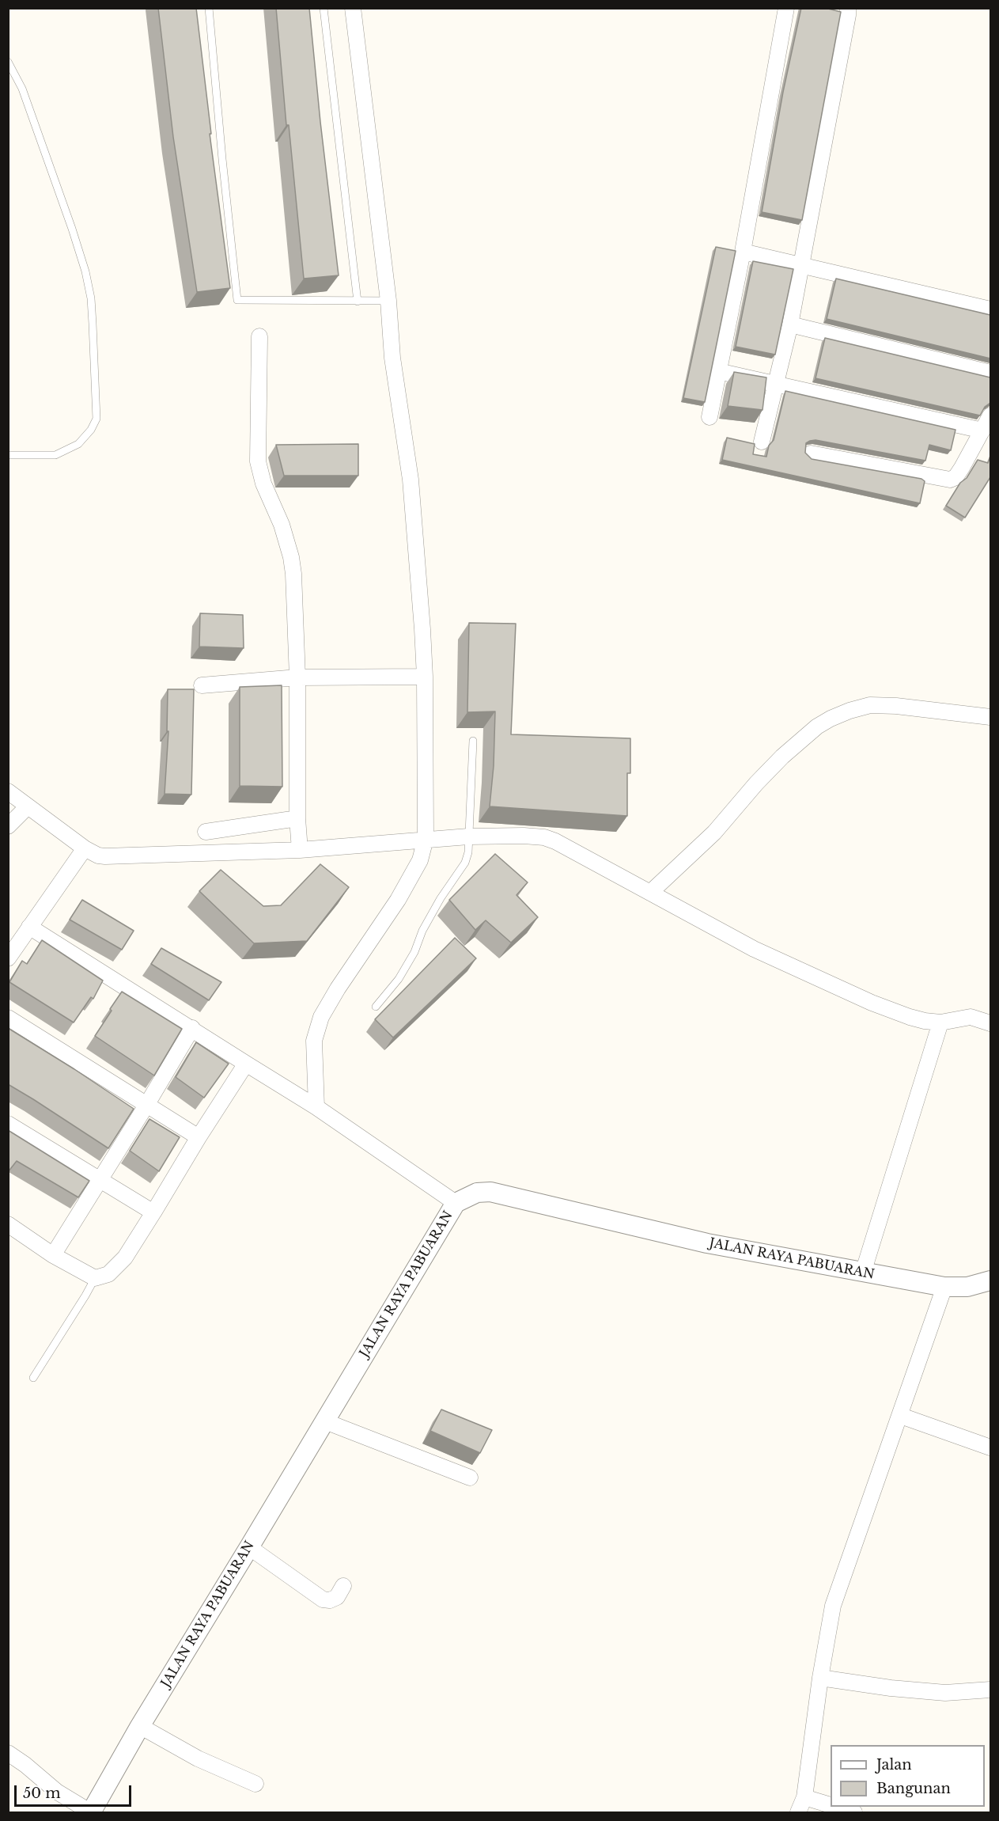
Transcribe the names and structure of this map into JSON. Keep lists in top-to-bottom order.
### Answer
{
  "streets": {
    "street": ["JALAN RAYA PABUARAN"]
  },
  "legend": ["Jalan", "Bangunan"],
  "scale_bar": "50 m"
}
